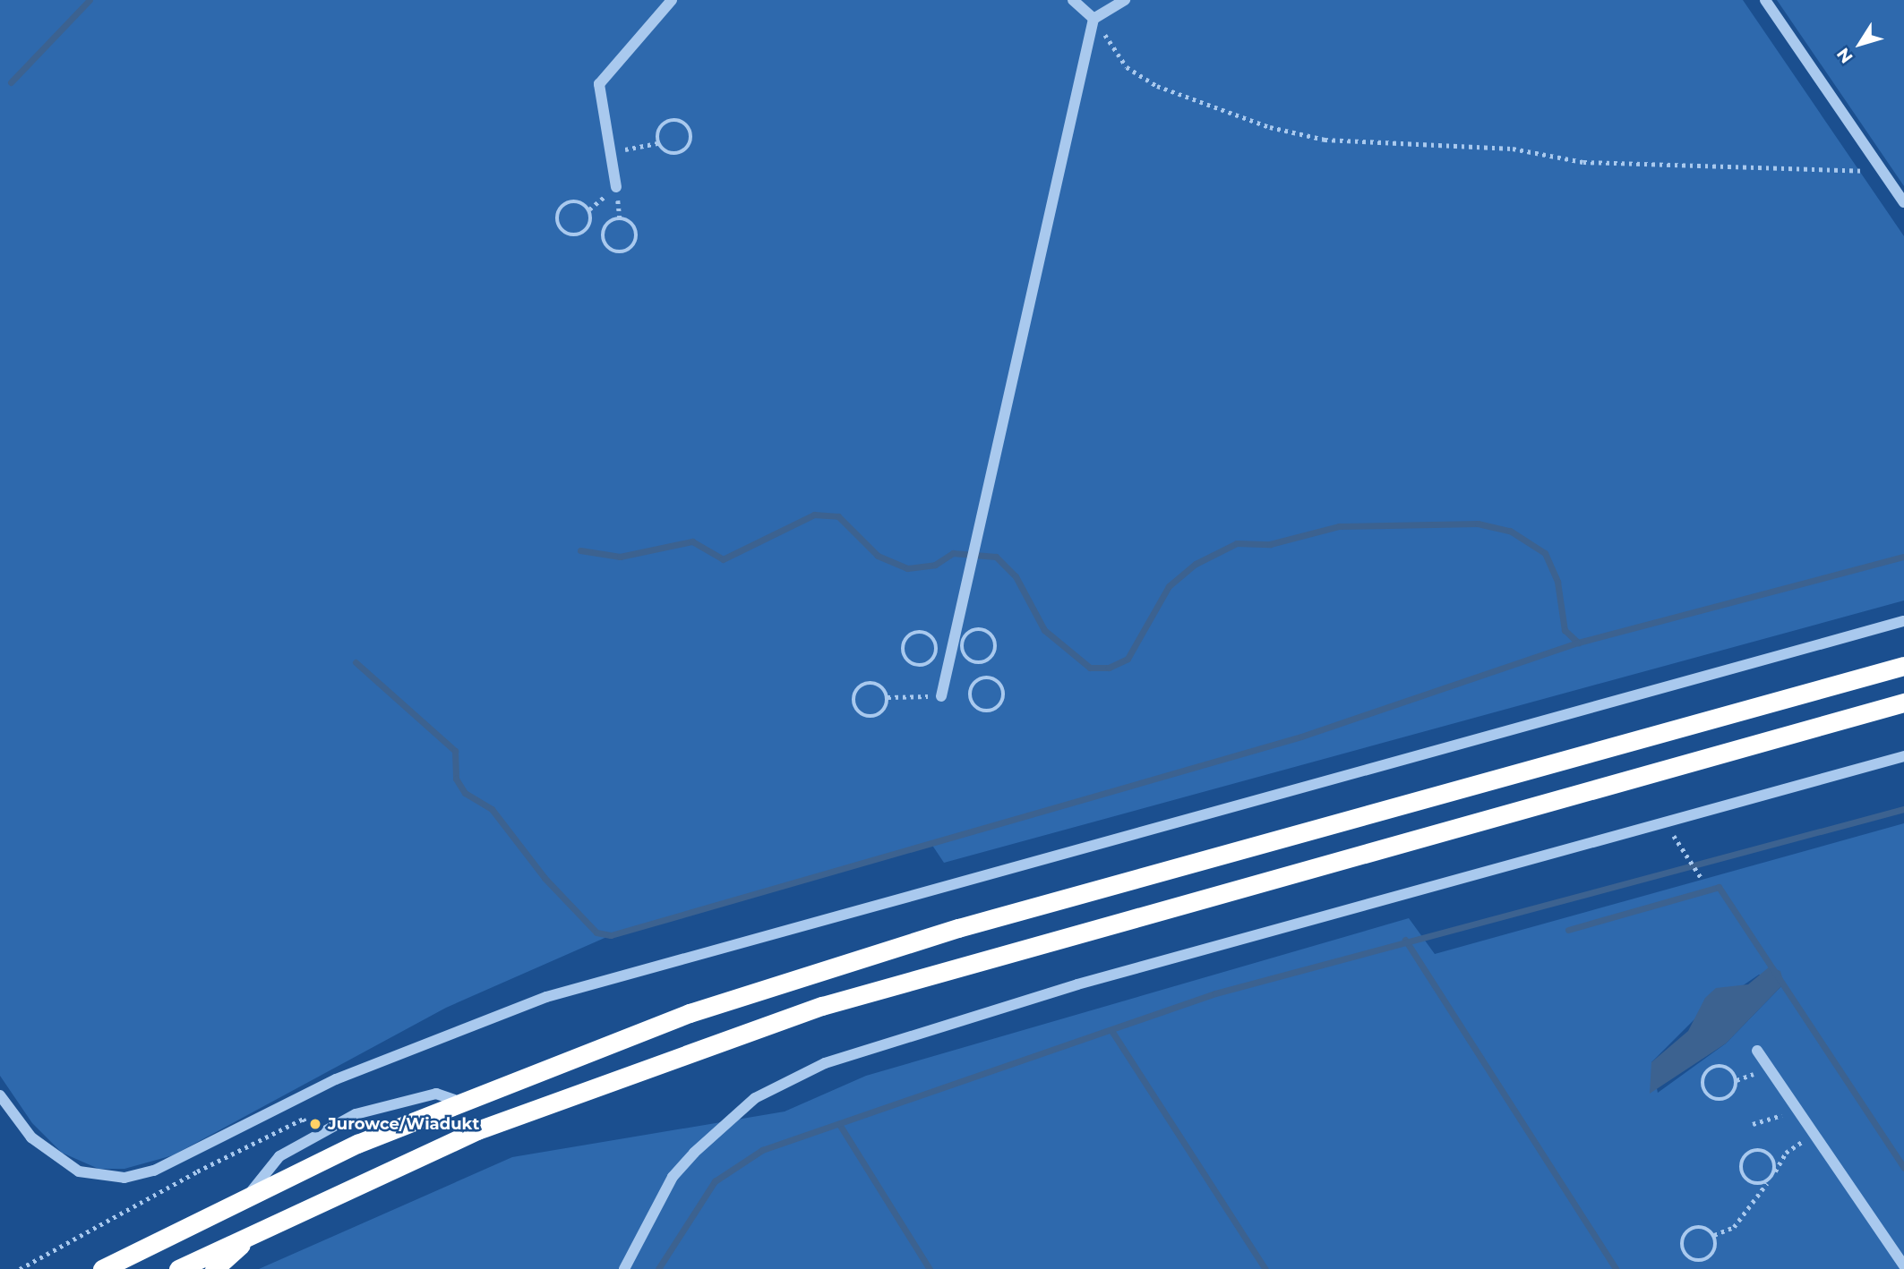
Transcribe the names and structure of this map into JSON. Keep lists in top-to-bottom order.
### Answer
{
  "places": ["Jurowce/Wiadukt"],
  "north": "bottom left"
}
